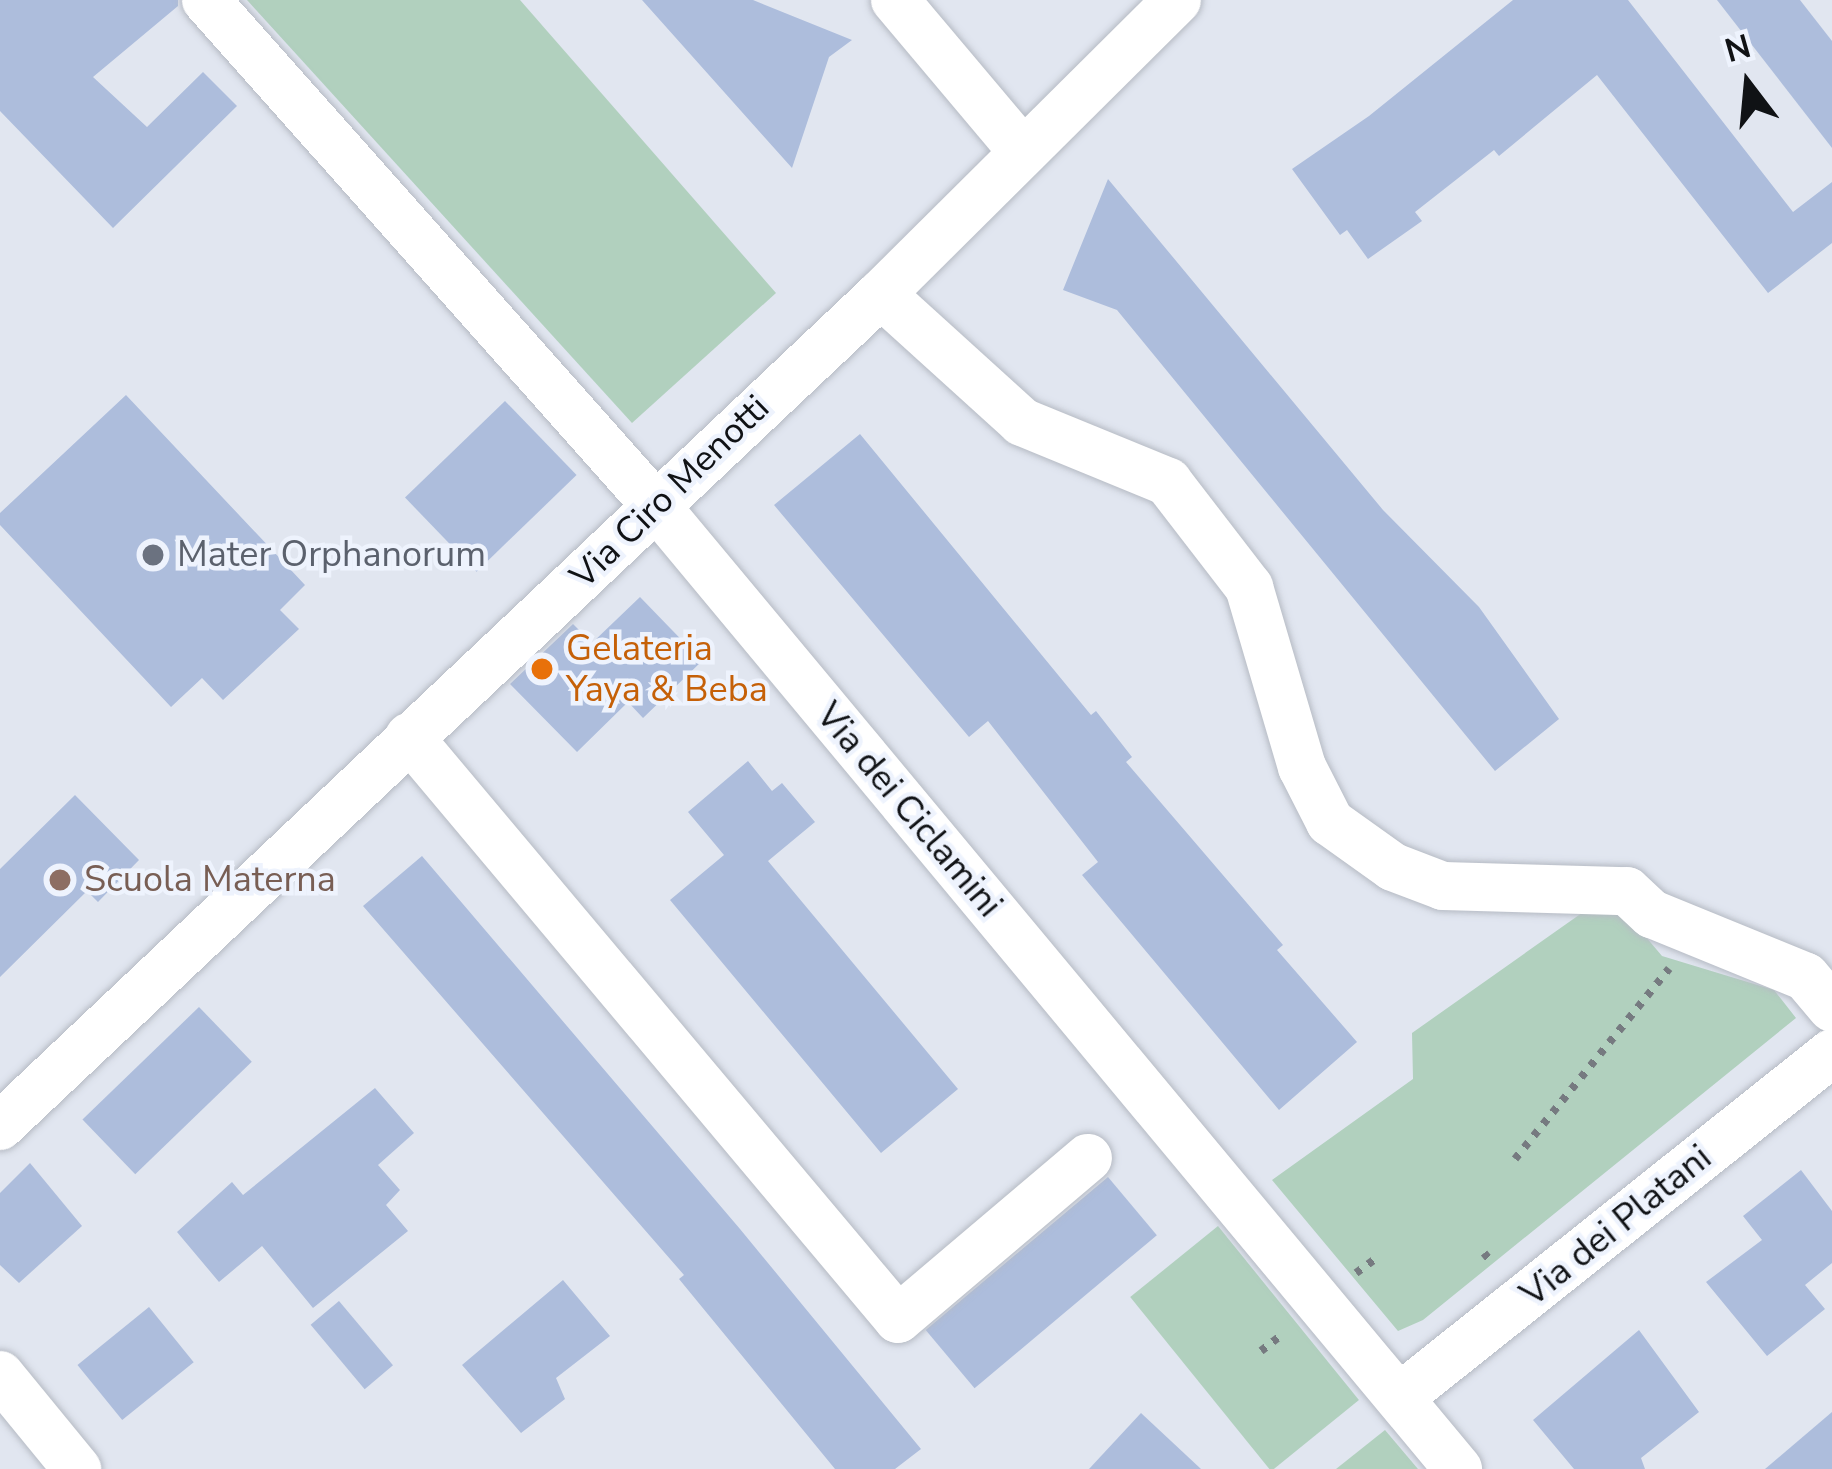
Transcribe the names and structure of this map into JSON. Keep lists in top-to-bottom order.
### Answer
{
  "streets": {
    "street": ["Via Ciro Menotti", "Via dei Ciclamini", "Via dei Platani"]
  },
  "crossings": [
    ["Via Ciro Menotti", "Via dei Ciclamini"],
    ["Via dei Ciclamini", "Via dei Platani"]
  ],
  "places": ["Mater Orphanorum", "Gelateria Yaya & Beba", "Scuola Materna"],
  "north": "top"
}
